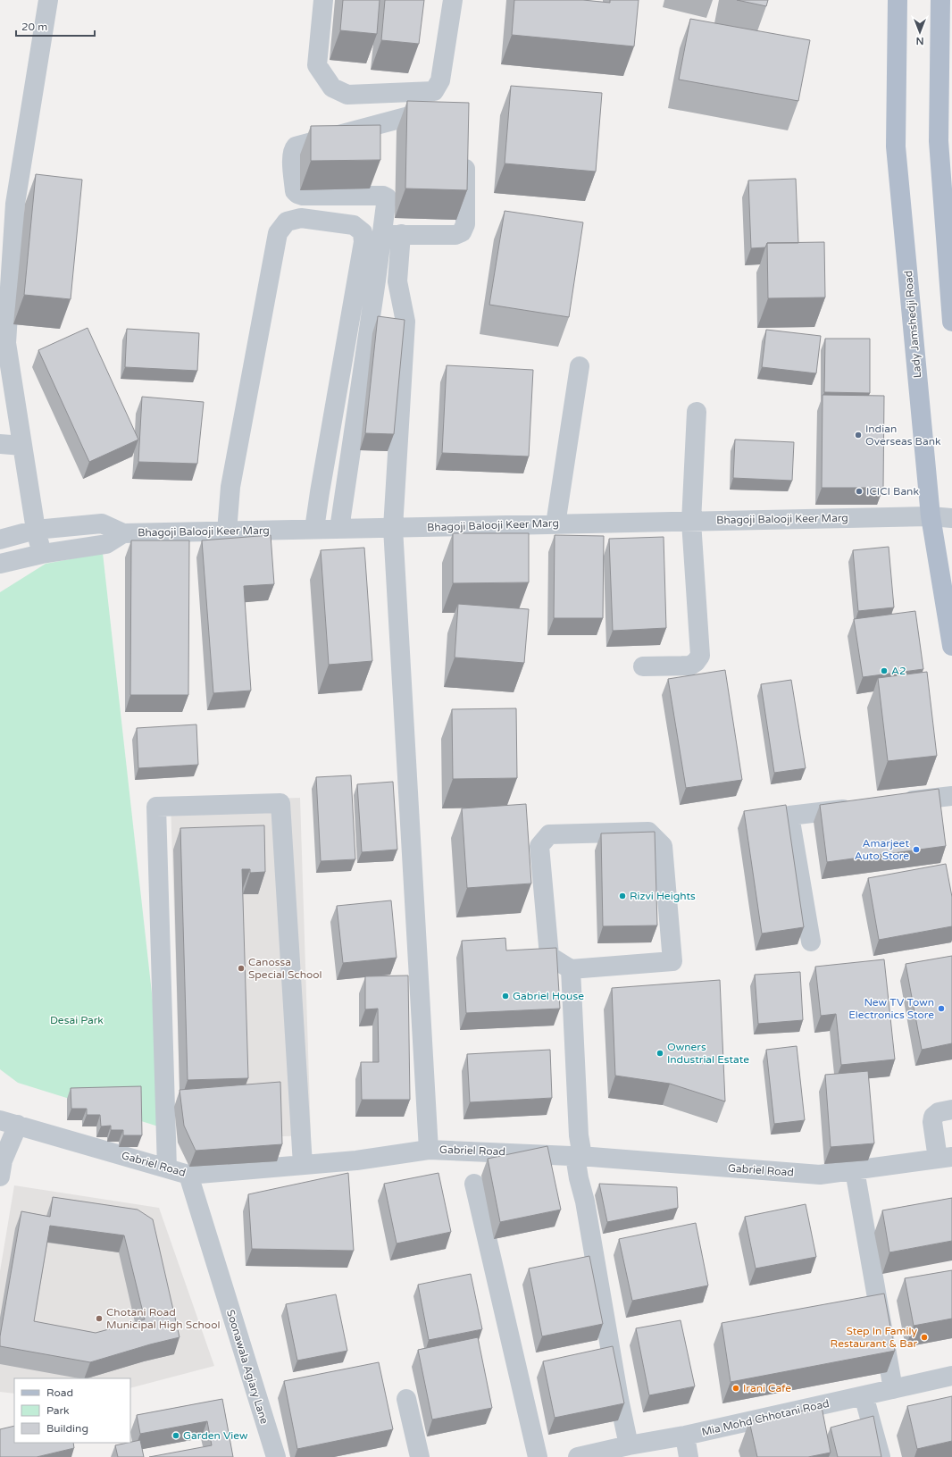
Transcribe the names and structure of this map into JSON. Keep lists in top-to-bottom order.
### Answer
{
  "streets": {
    "main road": ["Lady Jamshedji Road"],
    "street": [
      "Bhagoji Balooji Keer Marg",
      "Gabriel Road",
      "Soonawala Agiary Lane",
      "Mia Mohd Chhotani Road"
    ]
  },
  "crossings": [
    ["Lady Jamshedji Road", "Bhagoji Balooji Keer Marg"],
    ["Gabriel Road", "Soonawala Agiary Lane"]
  ],
  "parks": ["Desai Park"],
  "places": [
    "Indian Overseas Bank",
    "ICICI Bank",
    "A2",
    "Amarjeet Auto Store",
    "Rizvi Heights",
    "Canossa Special School",
    "Gabriel House",
    "New TV Town Electronics Store",
    "Owners Industrial Estate",
    "Chotani Road Municipal High School",
    "Step In Family Restaurant & Bar",
    "Irani Cafe",
    "Garden View"
  ],
  "legend": ["Road", "Park", "Building"],
  "scale_bar": "20 m",
  "north": "bottom"
}
